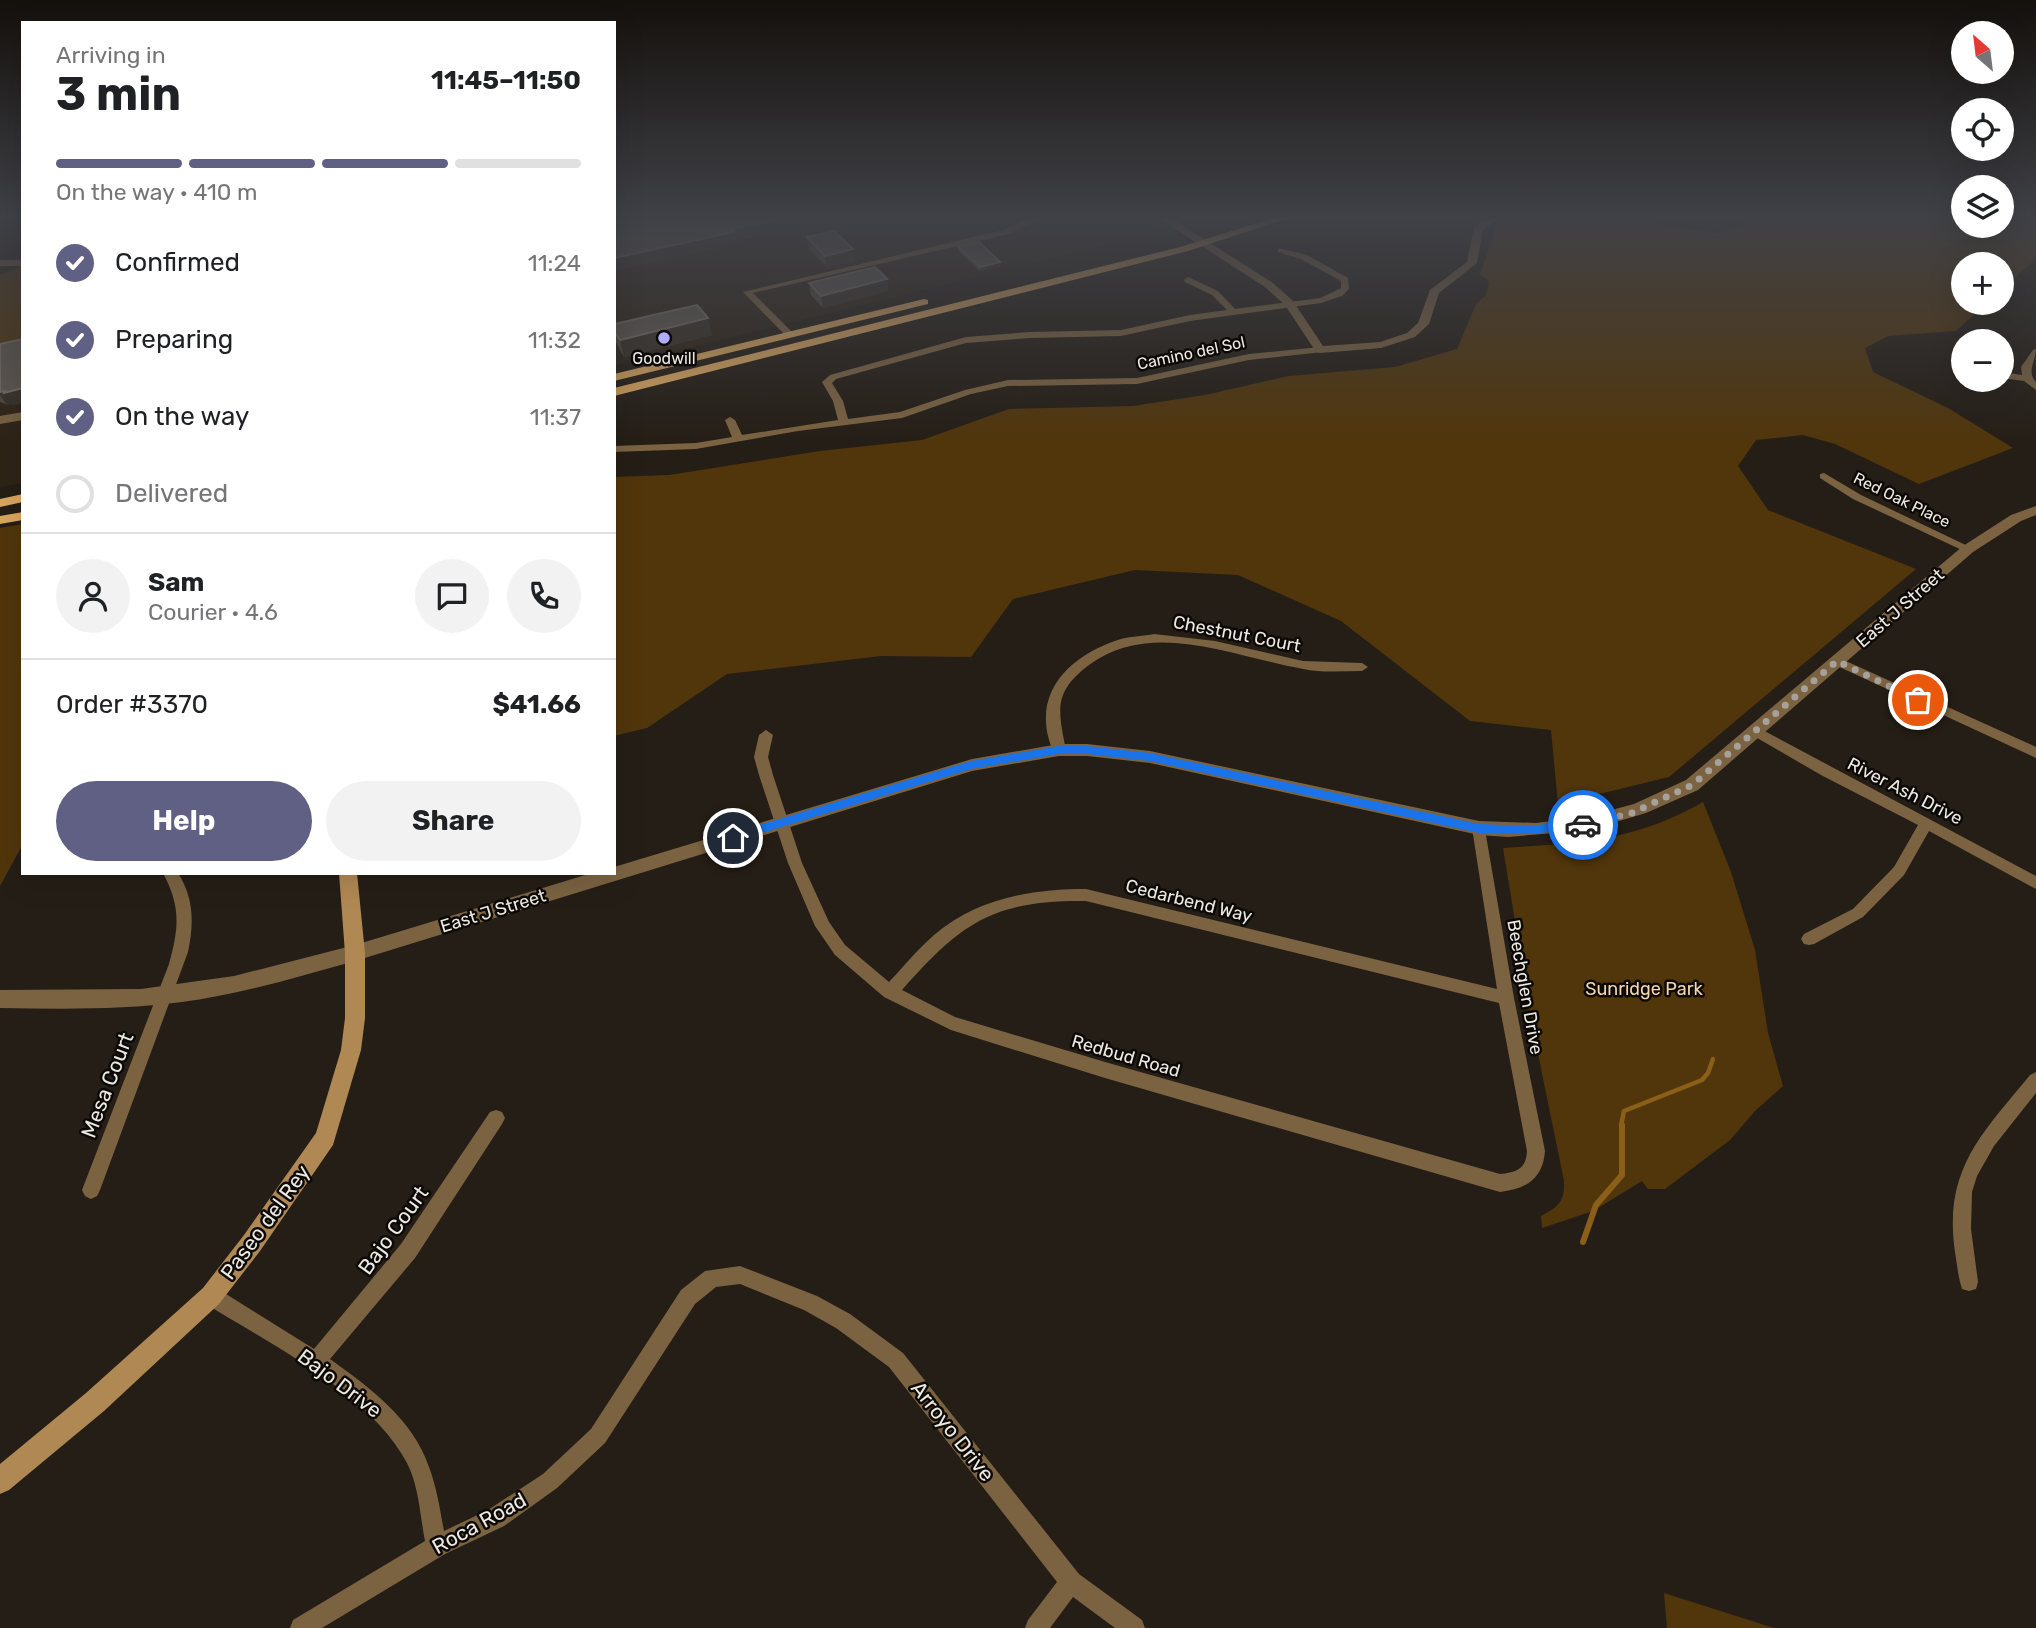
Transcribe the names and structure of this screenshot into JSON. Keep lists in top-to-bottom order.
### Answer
{
  "streets": {
    "main road": ["Paseo del Rey"],
    "street": [
      "Camino del Sol",
      "Red Oak Place",
      "East J Street",
      "Chestnut Court",
      "River Ash Drive",
      "Cedarbend Way",
      "Beechglen Drive",
      "Redbud Road",
      "Mesa Court",
      "Bajo Court",
      "Bajo Drive",
      "Arroyo Drive",
      "Roca Road"
    ]
  },
  "crossings": [
    ["Red Oak Place", "East J Street"],
    ["East J Street", "Chestnut Court"],
    ["East J Street", "River Ash Drive"],
    ["East J Street", "Beechglen Drive"],
    ["East J Street", "Redbud Road"],
    ["East J Street", "Mesa Court"],
    ["East J Street", "Paseo del Rey"],
    ["Cedarbend Way", "Beechglen Drive"],
    ["Cedarbend Way", "Redbud Road"],
    ["Beechglen Drive", "Redbud Road"],
    ["Paseo del Rey", "Bajo Drive"],
    ["Bajo Court", "Bajo Drive"],
    ["Bajo Drive", "Roca Road"],
    ["Arroyo Drive", "Roca Road"]
  ],
  "parks": ["Sunridge Park"],
  "places": ["Goodwill"],
  "north": "top left",
  "page": {
    "map_buttons": ["+", "−"],
    "heading": ["3 min", "Arriving in", "11:45–11:50"],
    "panel": [
      "Sam",
      "Courier · 4.6",
      "Order #3370",
      "$41.66"
    ],
    "bar": "On the way · 410 m",
    "list": [
      ["Confirmed", "11:24"],
      ["Preparing", "11:32"],
      ["On the way", "11:37"],
      "Delivered"
    ],
    "buttons": ["Help", "Share"]
  }
}
